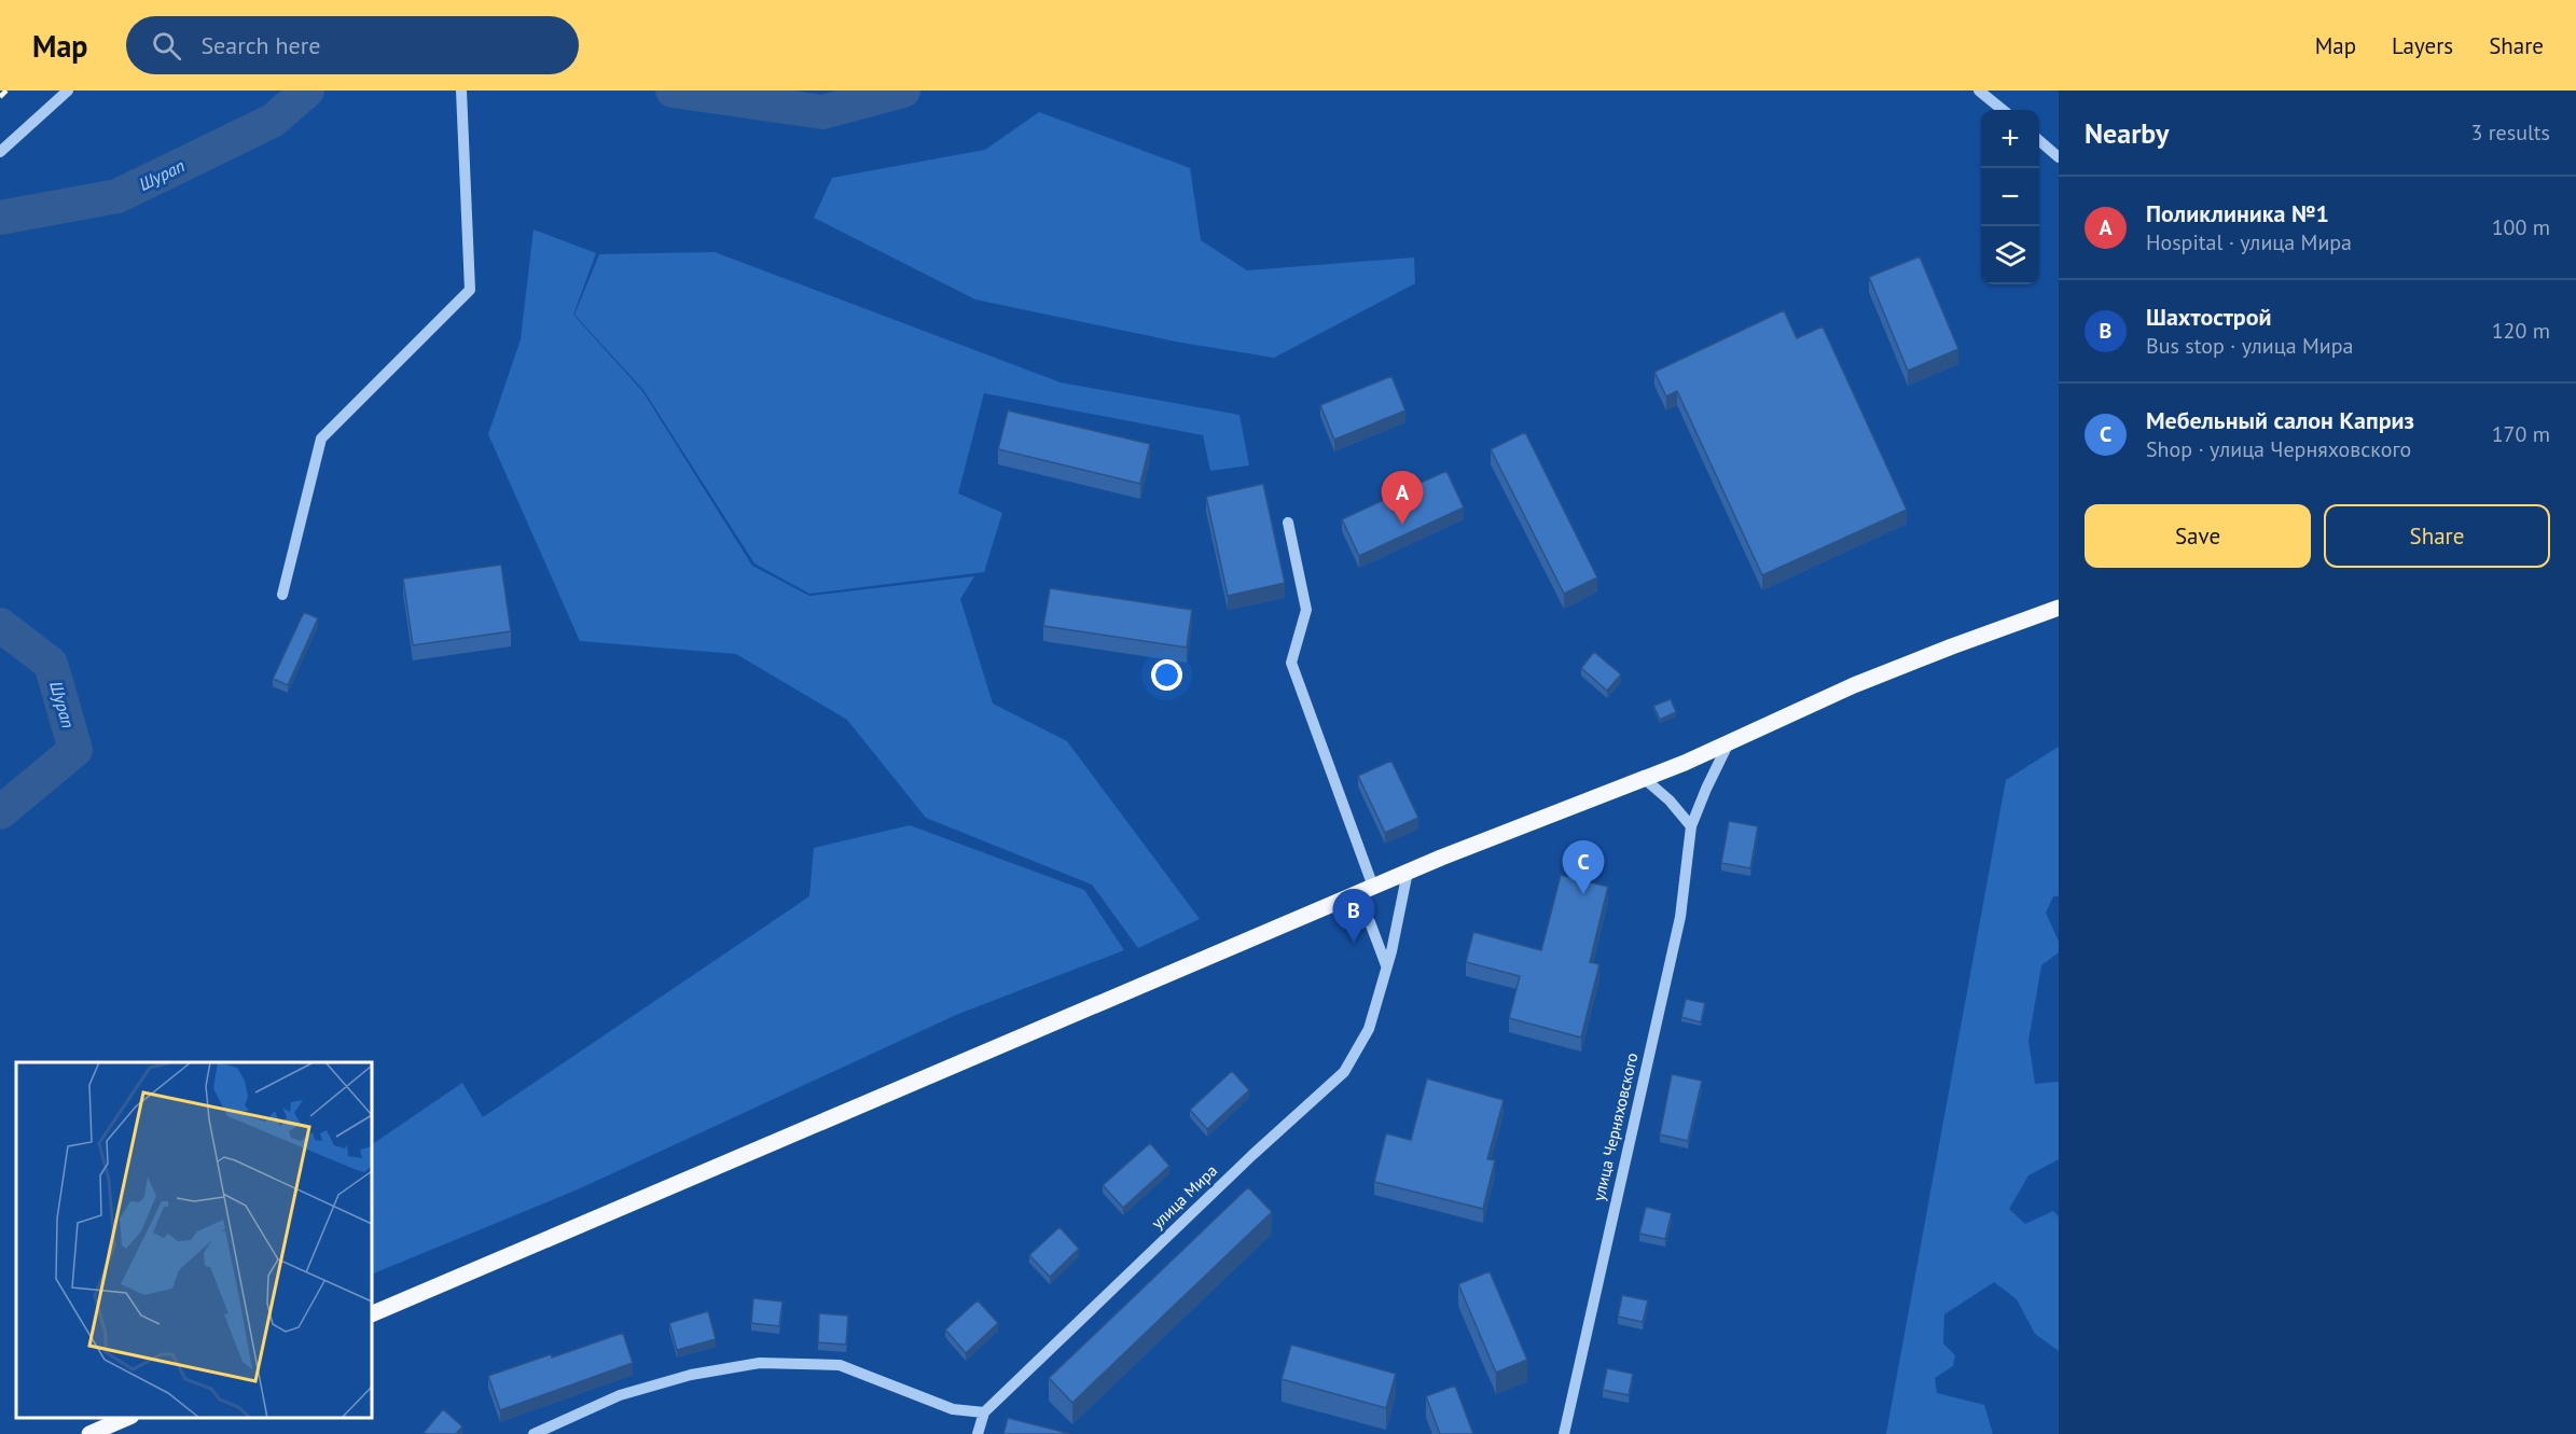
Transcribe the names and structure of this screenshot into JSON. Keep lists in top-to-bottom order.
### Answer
{
  "streets": {
    "street": ["улица Черняховского", "улица Мира"]
  },
  "water": ["Шурап"],
  "page": {
    "header": "Map",
    "search": "Search here",
    "nav": ["Map", "Layers", "Share"],
    "heading": ["Nearby", "3 results"],
    "map_buttons": ["+", "−"],
    "list": [
      {
        "mark": "A",
        "name": "Поликлиника №1",
        "note": "Hospital · улица Мира",
        "value": "100 m"
      },
      {
        "mark": "B",
        "name": "Шахтострой",
        "note": "Bus stop · улица Мира",
        "value": "120 m"
      },
      {
        "mark": "C",
        "name": "Мебельный салон Каприз",
        "note": "Shop · улица Черняховского",
        "value": "170 m"
      }
    ],
    "pins": ["A", "C", "B"],
    "buttons": ["Save", "Share"]
  }
}
